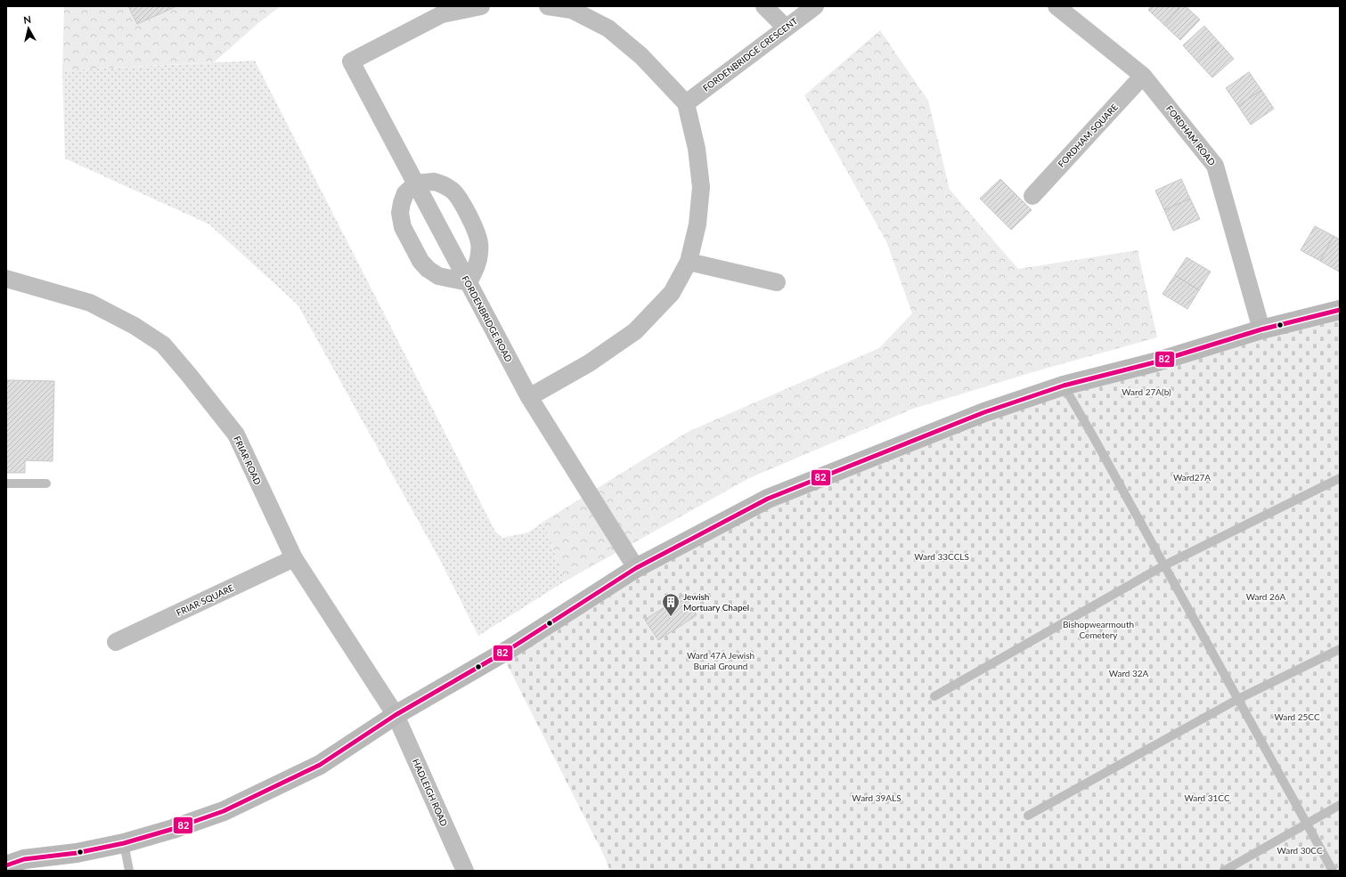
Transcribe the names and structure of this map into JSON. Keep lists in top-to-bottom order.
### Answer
{
  "streets": {
    "street": [
      "FORDENBRIDGE CRESCENT",
      "FORDHAM SQUARE",
      "FORDHAM ROAD",
      "FORDENBRIDGE ROAD",
      "FRIAR ROAD",
      "FRIAR SQUARE",
      "HADLEIGH ROAD"
    ]
  },
  "crossings": [
    ["FORDHAM SQUARE", "FORDHAM ROAD"],
    ["FRIAR ROAD", "FRIAR SQUARE"],
    ["FRIAR ROAD", "HADLEIGH ROAD"]
  ],
  "parks": [
    "Ward 27A(b)",
    "Ward27A",
    "Ward 33CCLS",
    "Ward 26A",
    "Bishopwearmouth Cemetery",
    "Ward 47A Jewish Burial Ground",
    "Ward 32A",
    "Ward 25CC",
    "Ward 39ALS",
    "Ward 31CC",
    "Ward 30CC"
  ],
  "places": {
    "building": ["Jewish Mortuary Chapel"]
  },
  "lines": ["transit line 82"],
  "north": "top"
}
